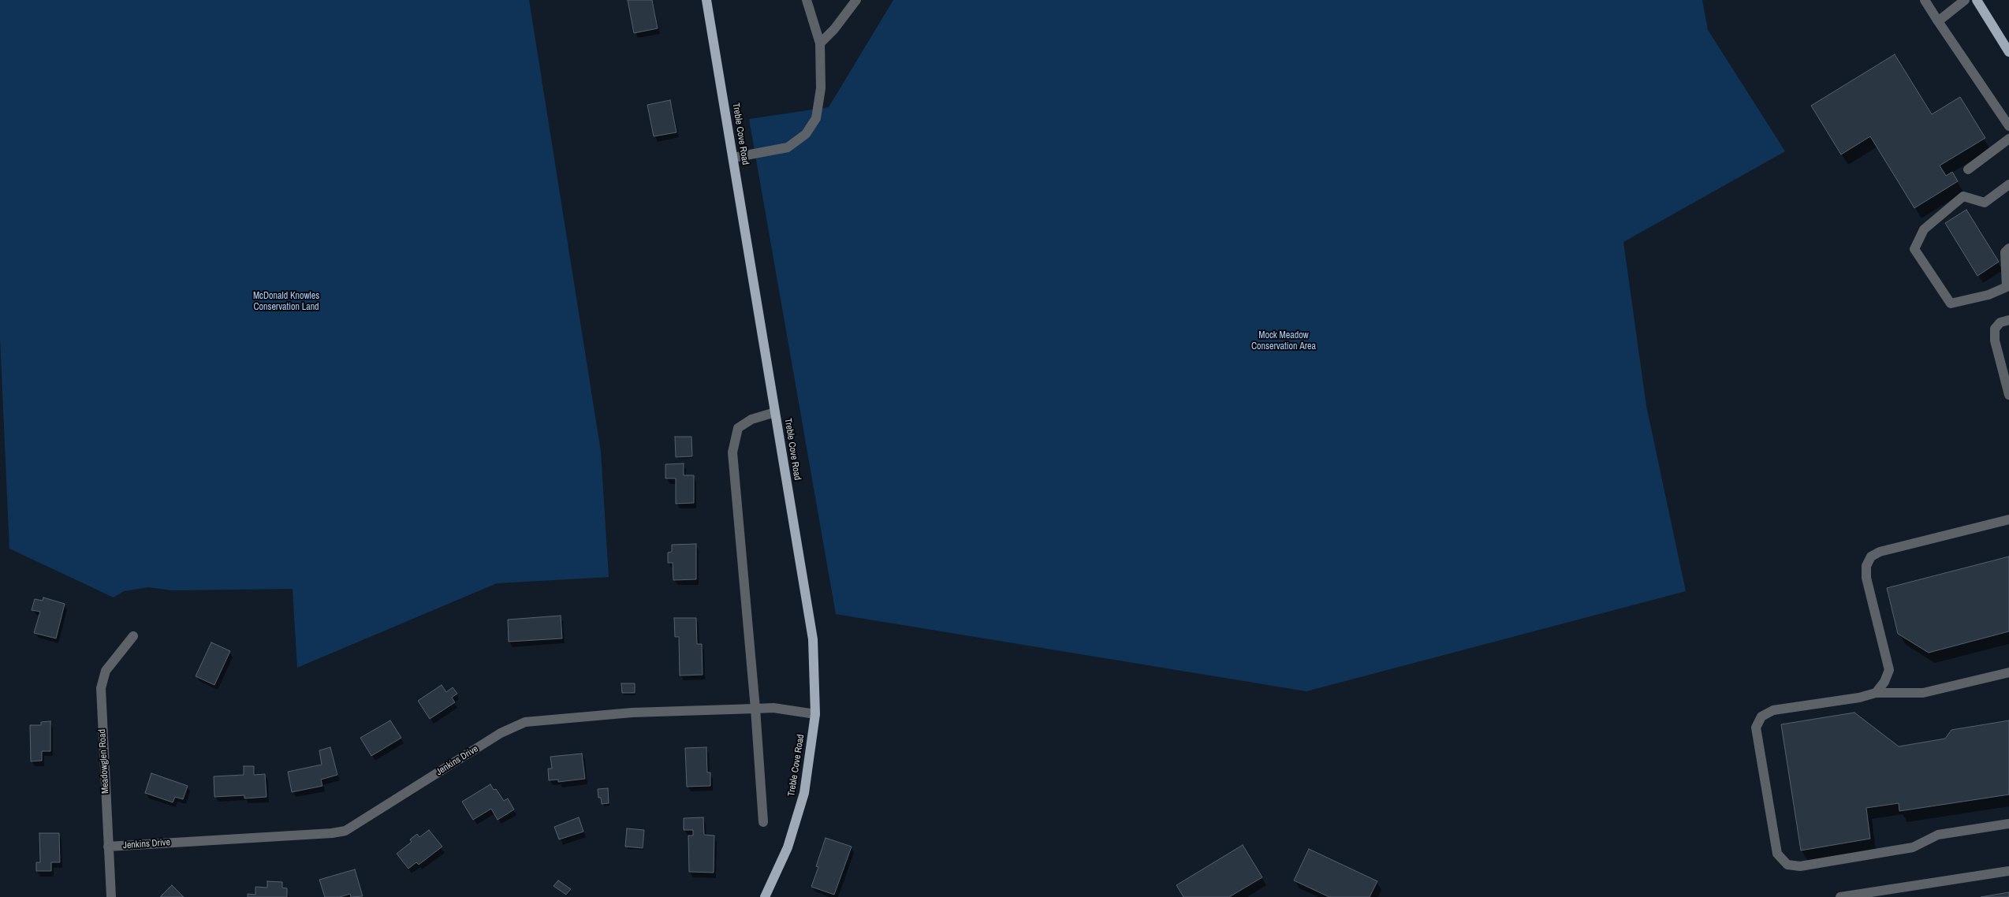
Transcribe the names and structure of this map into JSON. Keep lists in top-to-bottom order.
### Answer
{
  "streets": {
    "main road": ["Treble Cove Road"],
    "street": ["Jenkins Drive", "Meadowglen Road"]
  },
  "crossings": [
    ["Treble Cove Road", "Jenkins Drive"],
    ["Jenkins Drive", "Meadowglen Road"]
  ],
  "parks": ["McDonald Knowles Conservation Land", "Mock Meadow Conservation Area"]
}
